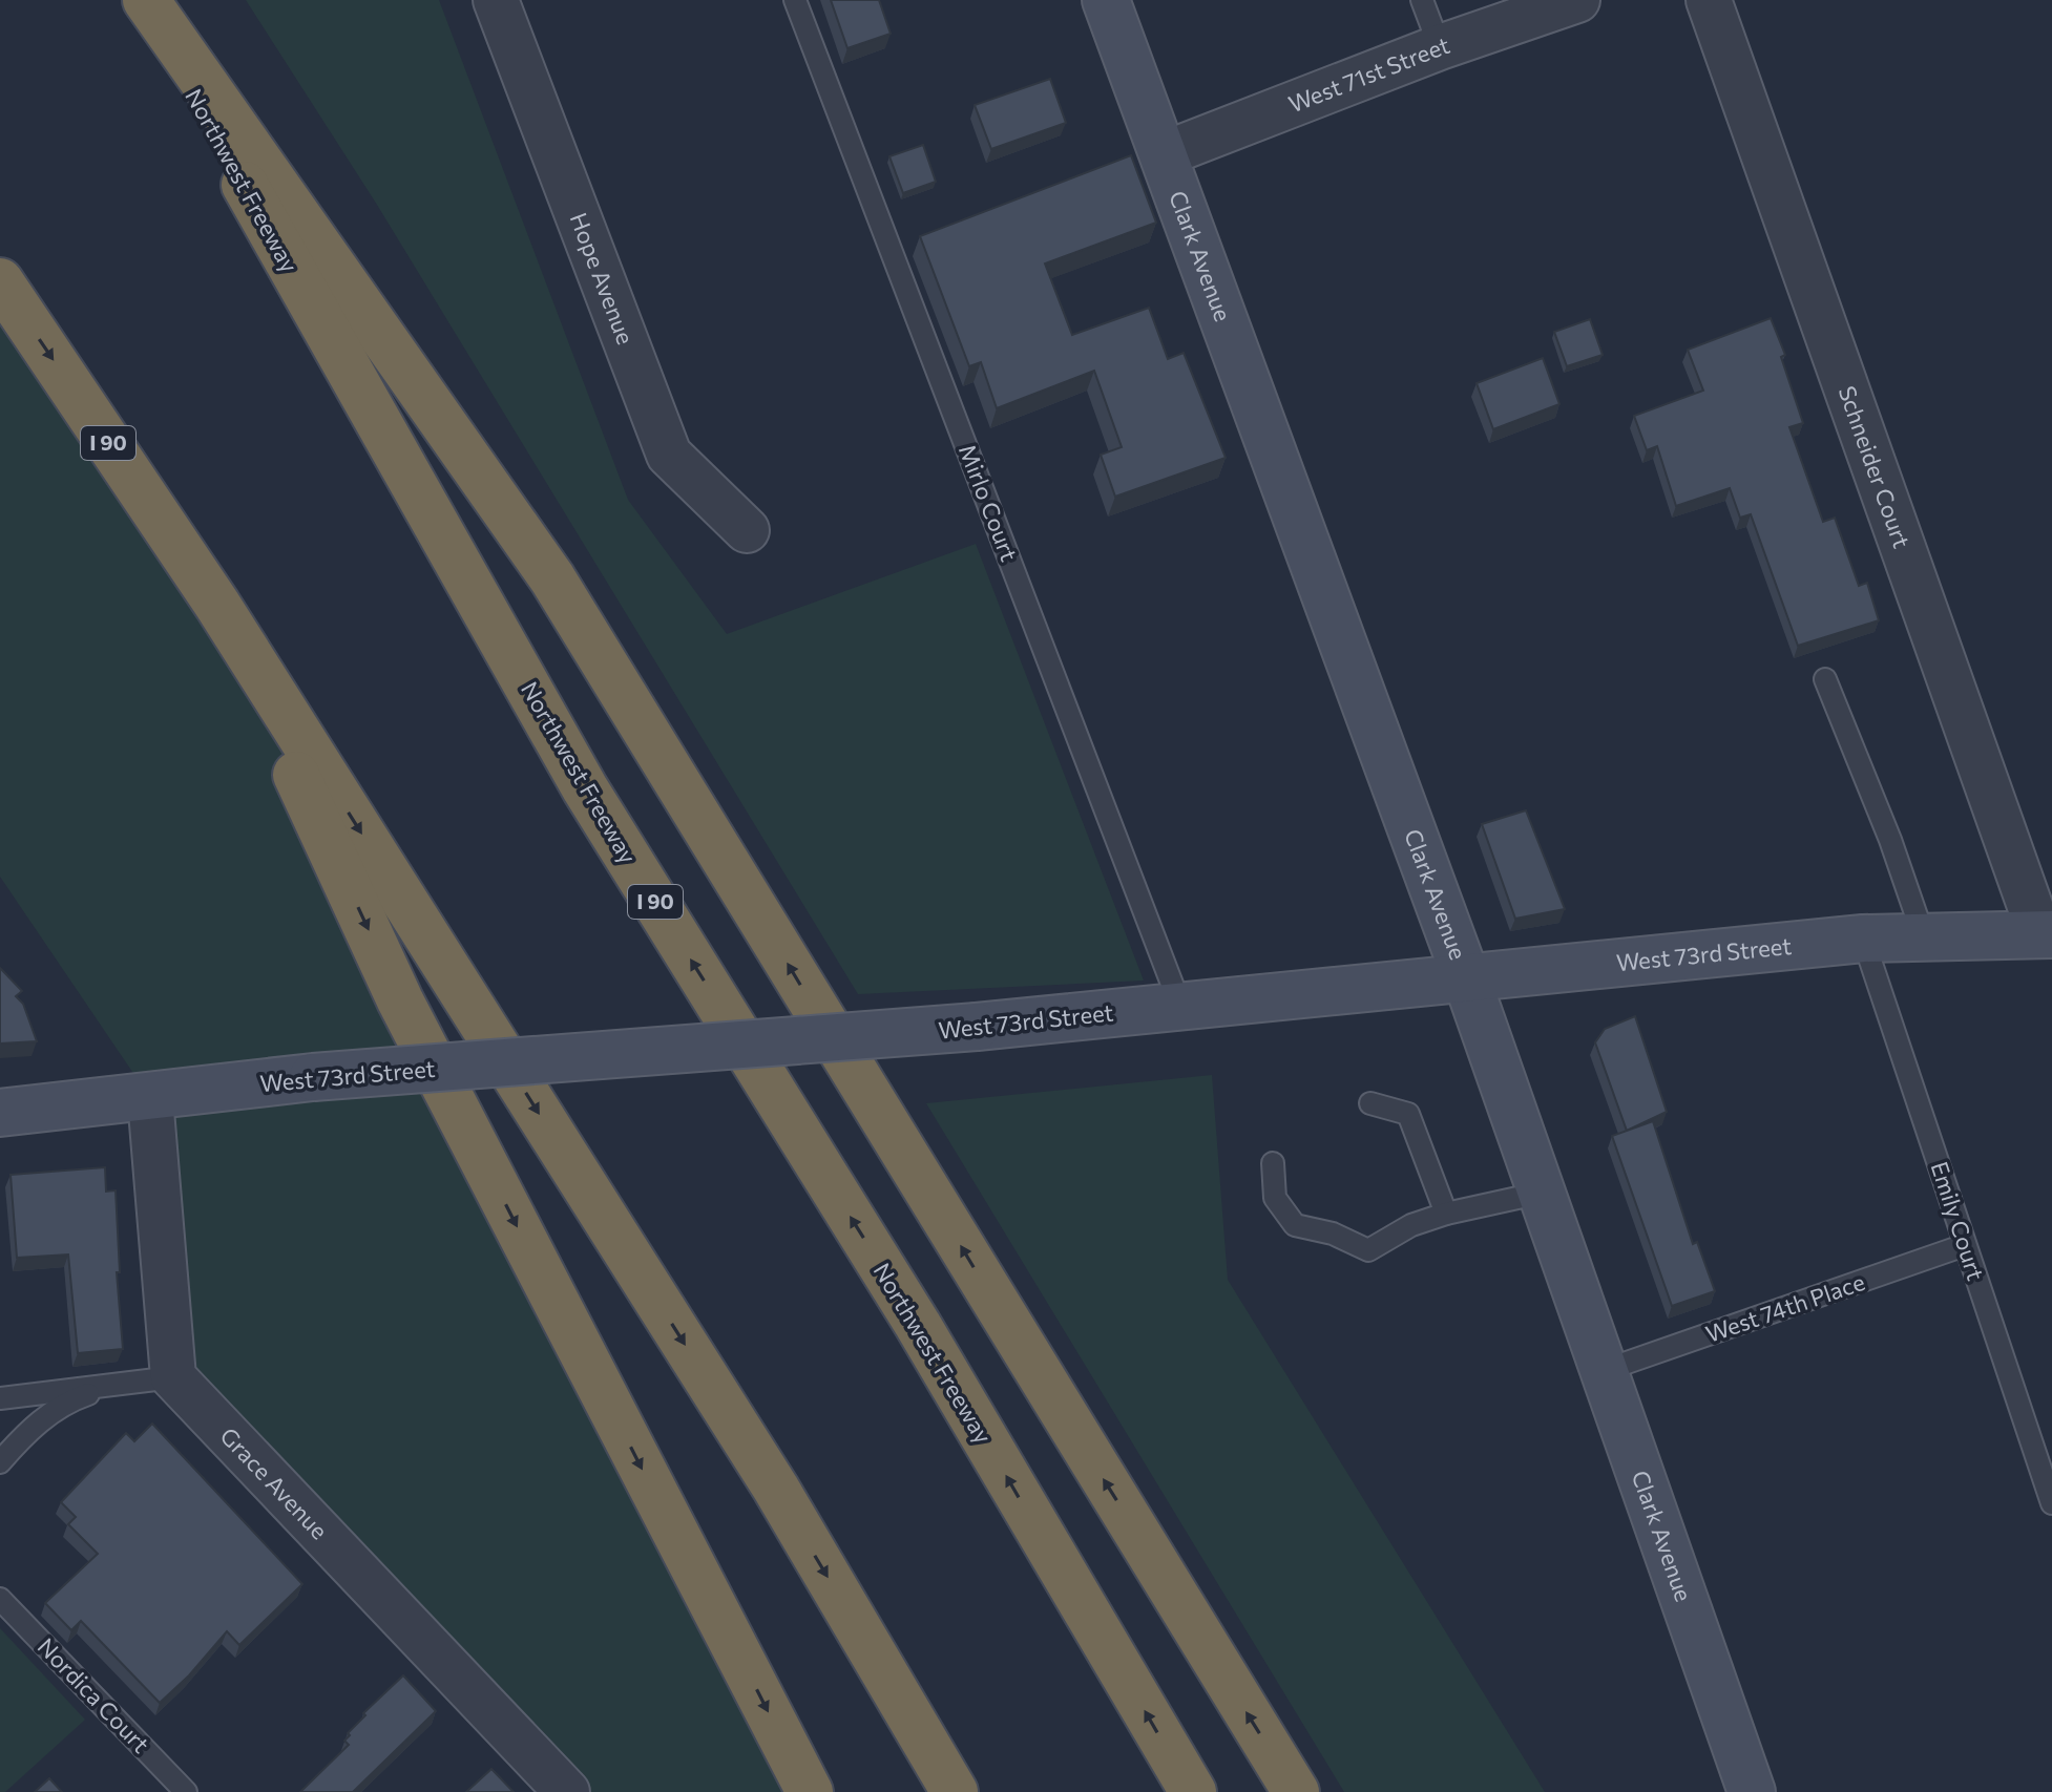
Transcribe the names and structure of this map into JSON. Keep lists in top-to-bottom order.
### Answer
{
  "streets": {
    "highway": ["Northwest Freeway", "I 90"],
    "street": [
      "West 71st Street",
      "Clark Avenue",
      "Hope Avenue",
      "Schneider Court",
      "West 73rd Street",
      "Grace Avenue"
    ],
    "lane": [
      "Mirlo Court",
      "Emily Court",
      "West 74th Place",
      "Nordica Court"
    ]
  },
  "crossings": [
    ["West 71st Street", "Clark Avenue"],
    ["Clark Avenue", "West 73rd Street"],
    ["Clark Avenue", "West 74th Place"],
    ["Schneider Court", "West 73rd Street"],
    ["Mirlo Court", "West 73rd Street"],
    ["West 73rd Street", "Emily Court"],
    ["Emily Court", "West 74th Place"]
  ]
}
